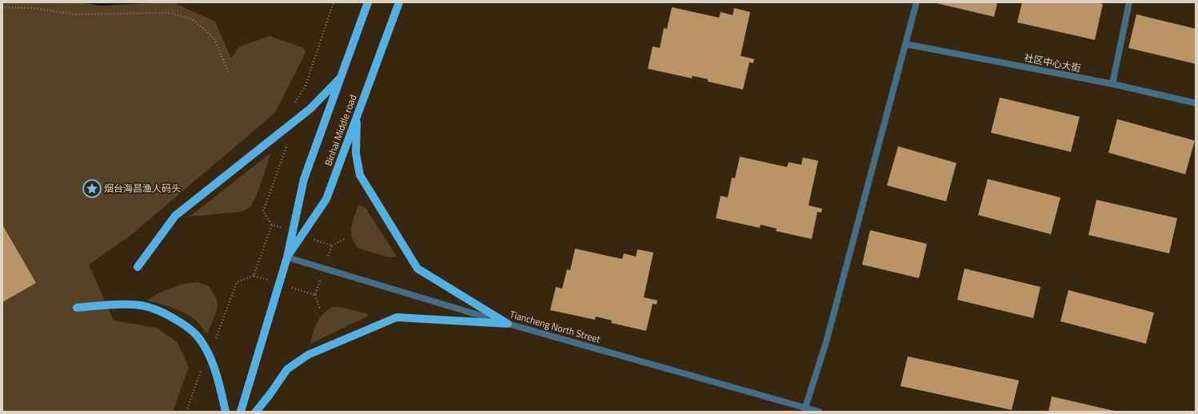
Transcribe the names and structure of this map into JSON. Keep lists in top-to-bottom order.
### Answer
{
  "streets": {
    "main road": ["Binhai Middle road"],
    "street": ["社区中心大街", "Tiancheng North Street"]
  },
  "crossings": [
    ["Binhai Middle road", "Tiancheng North Street"]
  ],
  "places": {
    "place": ["烟台海昌渔人码头"]
  }
}
